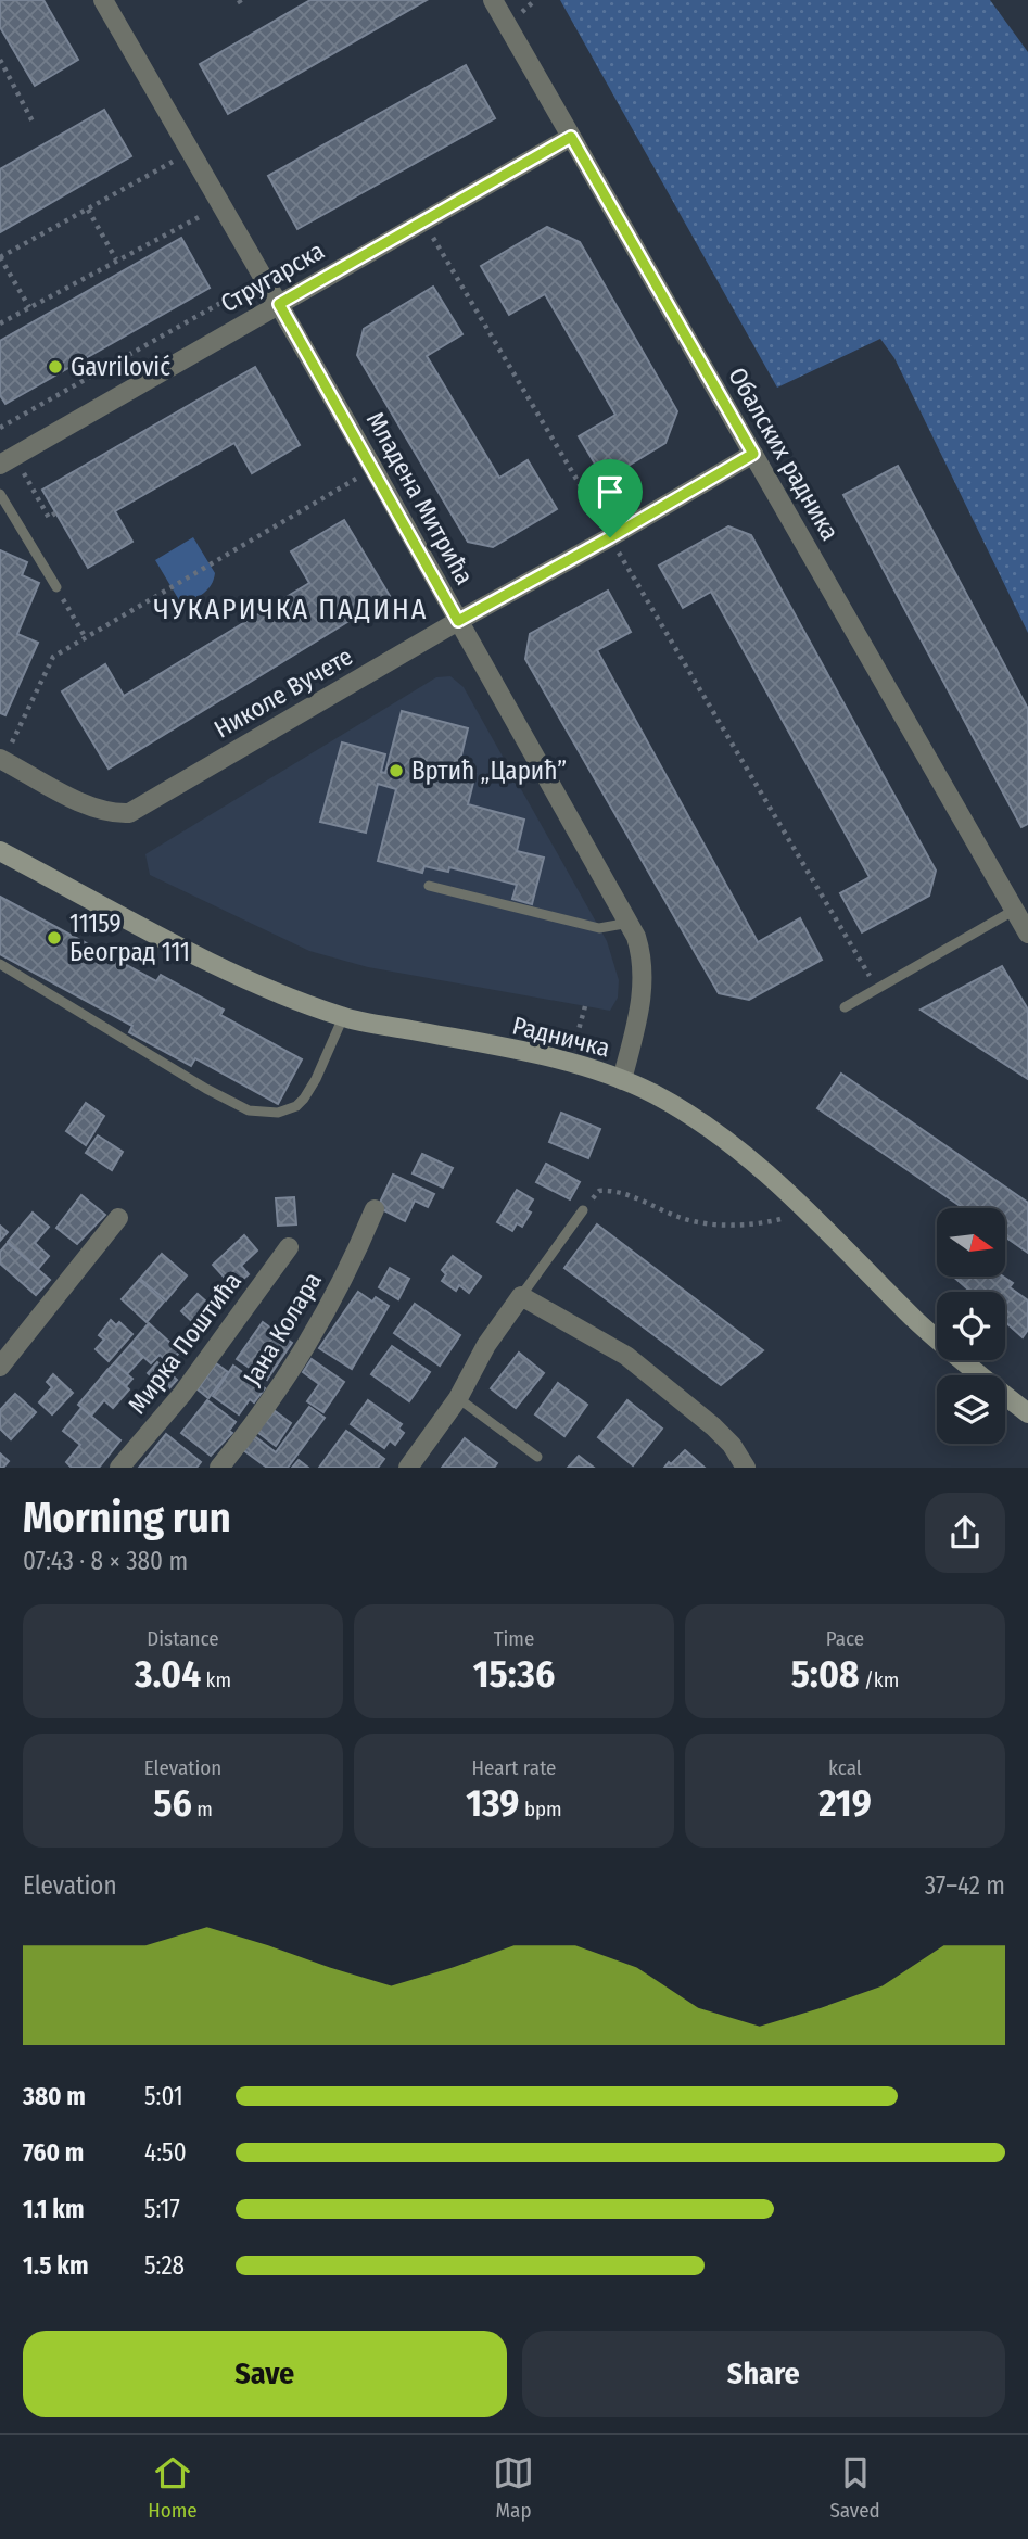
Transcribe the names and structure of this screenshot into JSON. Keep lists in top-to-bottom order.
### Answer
{
  "streets": {
    "street": [
      "Стругарска",
      "Обалских радника",
      "Младена Митрића",
      "Николе Вучете",
      "Радничка",
      "Јана Колара",
      "Мирка Поштића"
    ]
  },
  "crossings": [
    ["Стругарска", "Обалских радника"],
    ["Стругарска", "Младена Митрића"],
    ["Обалских радника", "Николе Вучете"],
    ["Младена Митрића", "Николе Вучете"],
    ["Младена Митрића", "Радничка"]
  ],
  "districts": ["ЧУКАРИЧКА ПАДИНА"],
  "places": ["Gavrilović", "Вртић „Царић”", "11159 Београд 111"],
  "north": "right",
  "page": {
    "heading": ["Morning run", "07:43 · 8 × 380 m"],
    "stats": [
      ["Distance", "3.04 km"],
      ["Time", "15:36"],
      ["Pace", "5:08 /km"],
      ["Elevation", "56 m"],
      ["Heart rate", "139 bpm"],
      ["kcal", "219"]
    ],
    "chart": ["Elevation", "37–42 m"],
    "list": [
      {
        "name": "380 m",
        "note": "5:01"
      },
      {
        "name": "760 m",
        "note": "4:50"
      },
      {
        "name": "1.1 km",
        "note": "5:17"
      },
      {
        "name": "1.5 km",
        "note": "5:28"
      }
    ],
    "buttons": ["Save", "Share"],
    "tabs": ["Home", "Map", "Saved"]
  }
}
